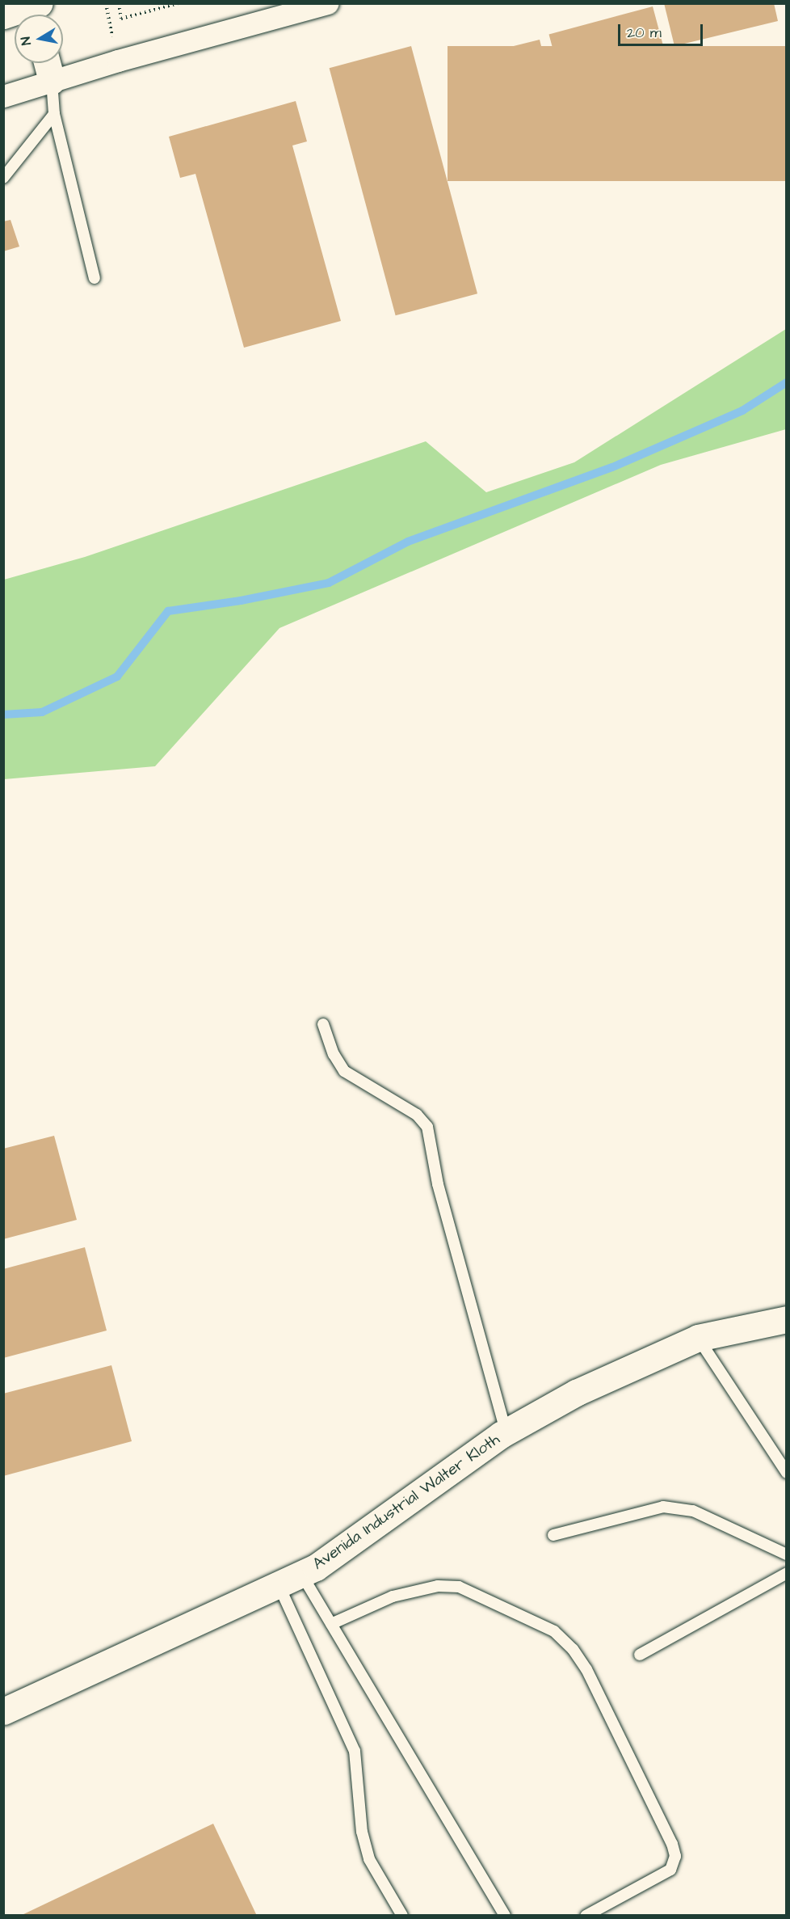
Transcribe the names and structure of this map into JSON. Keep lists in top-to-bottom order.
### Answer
{
  "streets": {
    "main road": ["Avenida Industrial Walter Kloth"]
  },
  "scale_bar": "20 m",
  "north": "left"
}
